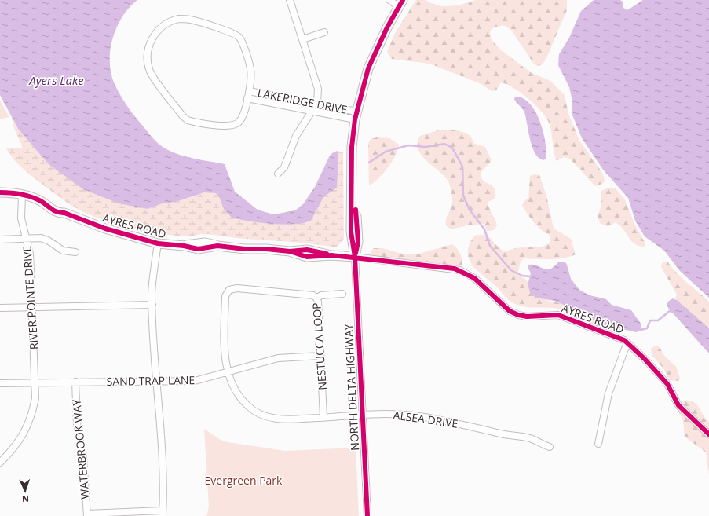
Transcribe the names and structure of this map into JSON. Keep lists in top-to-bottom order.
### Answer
{
  "streets": {
    "street": [
      "LAKERIDGE DRIVE",
      "AYRES ROAD",
      "RIVER POINTE DRIVE",
      "NESTUCCA LOOP",
      "SAND TRAP LANE",
      "NORTH DELTA HIGHWAY",
      "ALSEA DRIVE",
      "WATERBROOK WAY"
    ]
  },
  "crossings": [
    ["LAKERIDGE DRIVE", "NORTH DELTA HIGHWAY"],
    ["AYRES ROAD", "RIVER POINTE DRIVE"],
    ["AYRES ROAD", "NORTH DELTA HIGHWAY"],
    ["RIVER POINTE DRIVE", "SAND TRAP LANE"],
    ["NESTUCCA LOOP", "SAND TRAP LANE"],
    ["NESTUCCA LOOP", "ALSEA DRIVE"],
    ["SAND TRAP LANE", "ALSEA DRIVE"],
    ["SAND TRAP LANE", "WATERBROOK WAY"],
    ["NORTH DELTA HIGHWAY", "ALSEA DRIVE"]
  ],
  "water": ["Ayers Lake"],
  "parks": ["Evergreen Park"],
  "north": "bottom"
}
